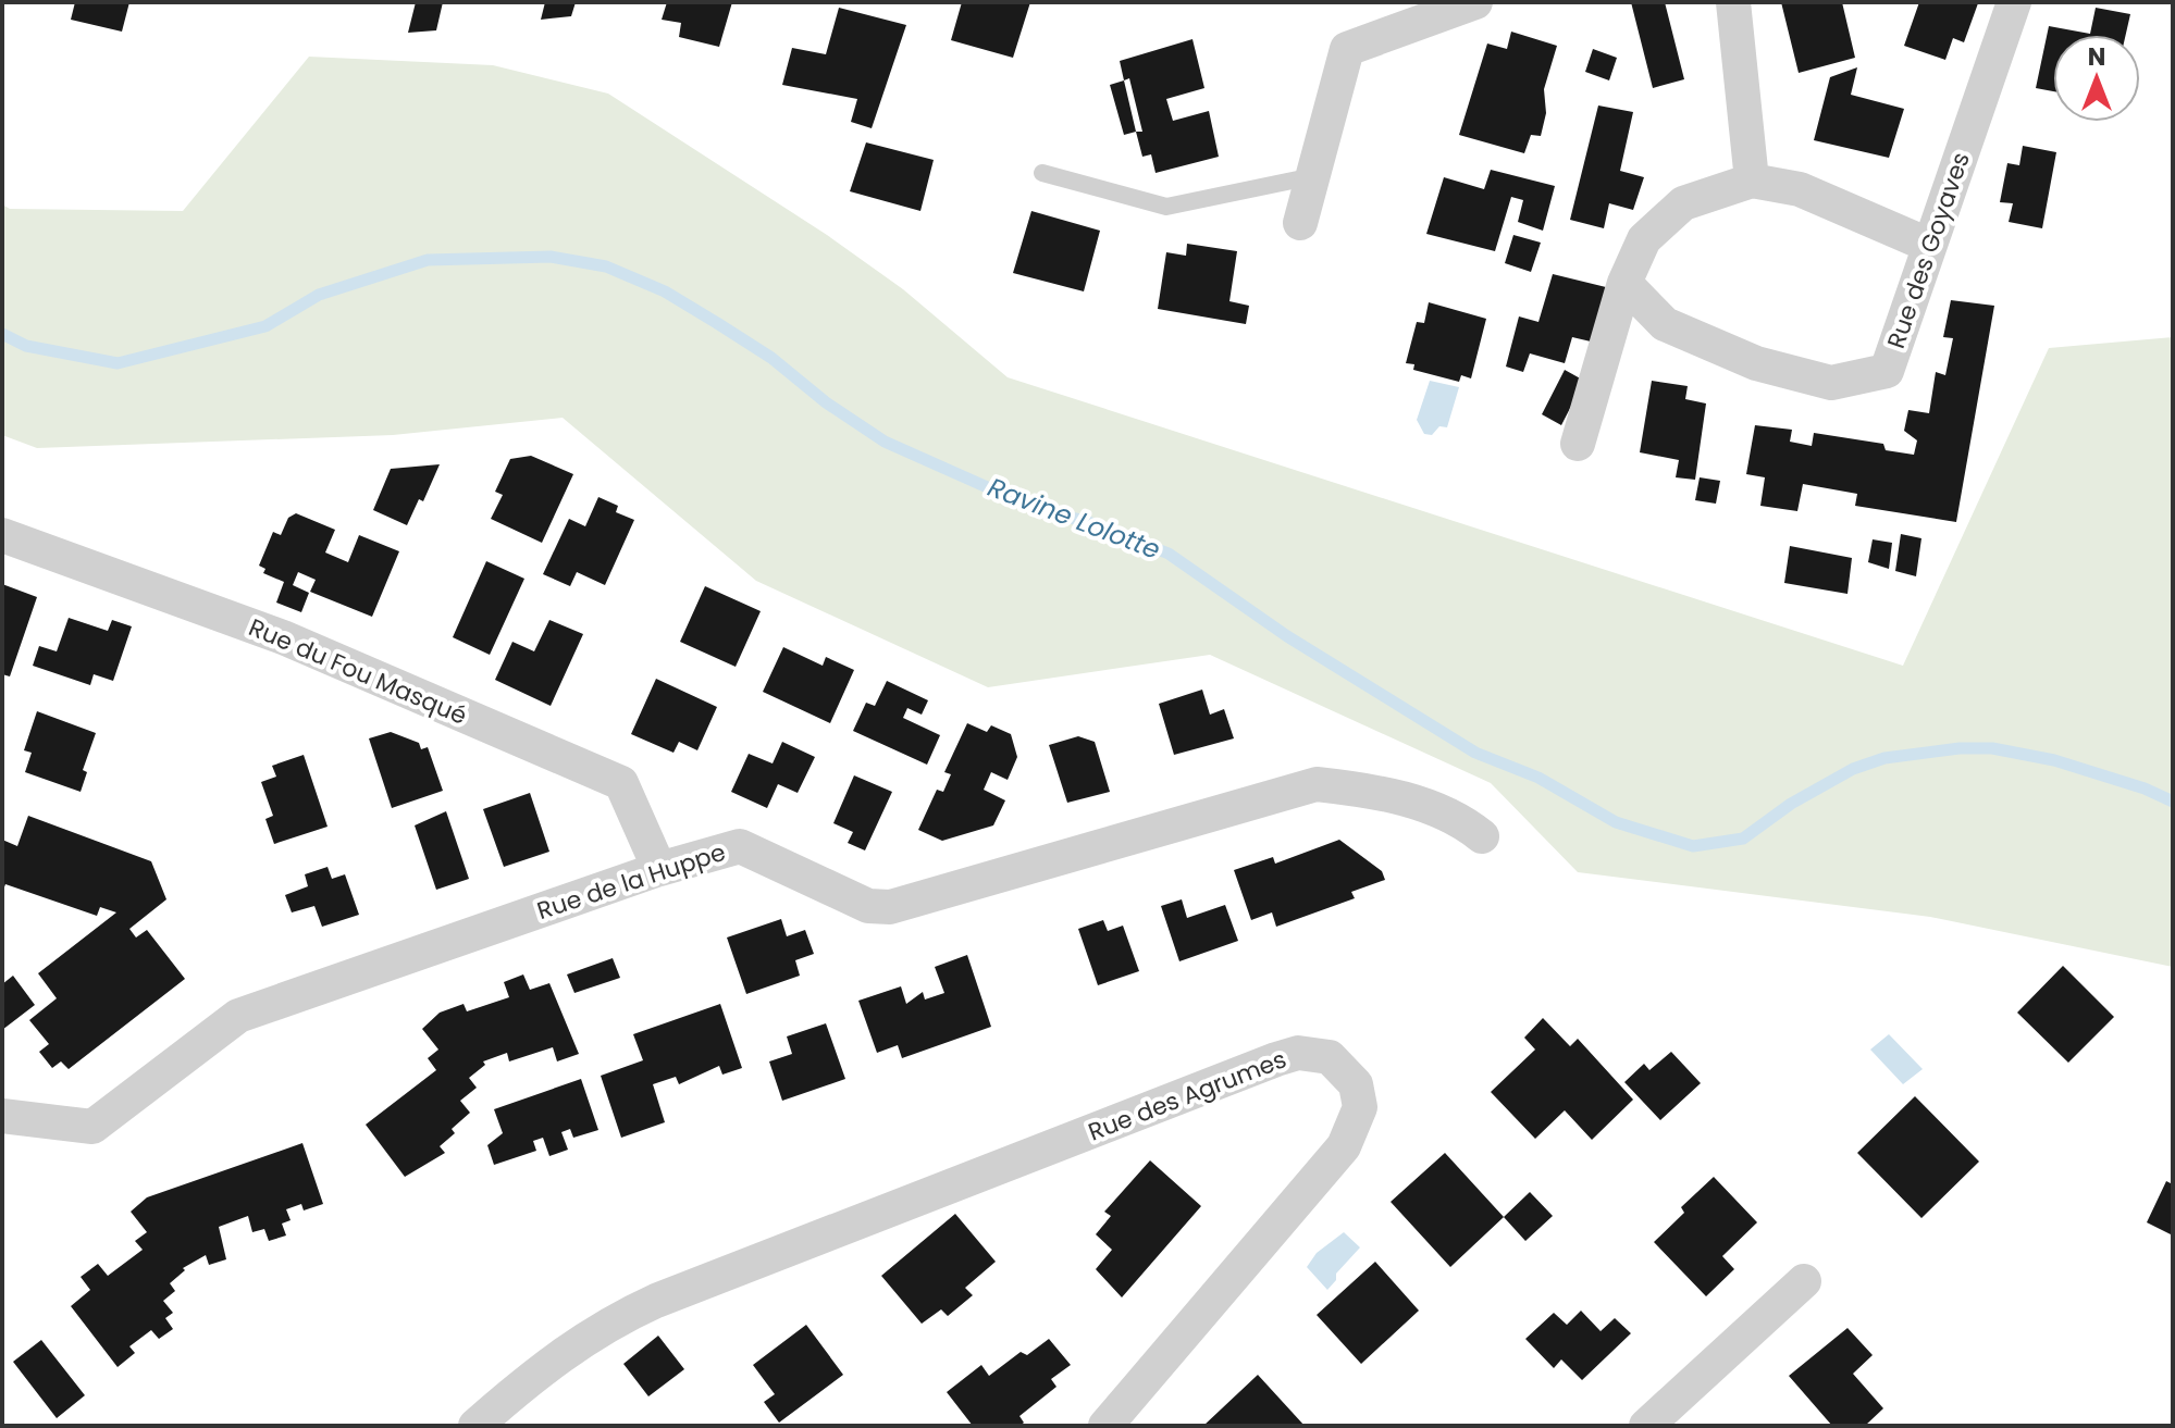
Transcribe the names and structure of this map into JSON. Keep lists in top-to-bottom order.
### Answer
{
  "streets": {
    "street": [
      "Rue des Goyaves",
      "Rue du Fou Masqué",
      "Rue de la Huppe",
      "Rue des Agrumes"
    ]
  },
  "crossings": [
    ["Rue du Fou Masqué", "Rue de la Huppe"]
  ],
  "water": ["Ravine Lolotte"],
  "north": "top"
}
